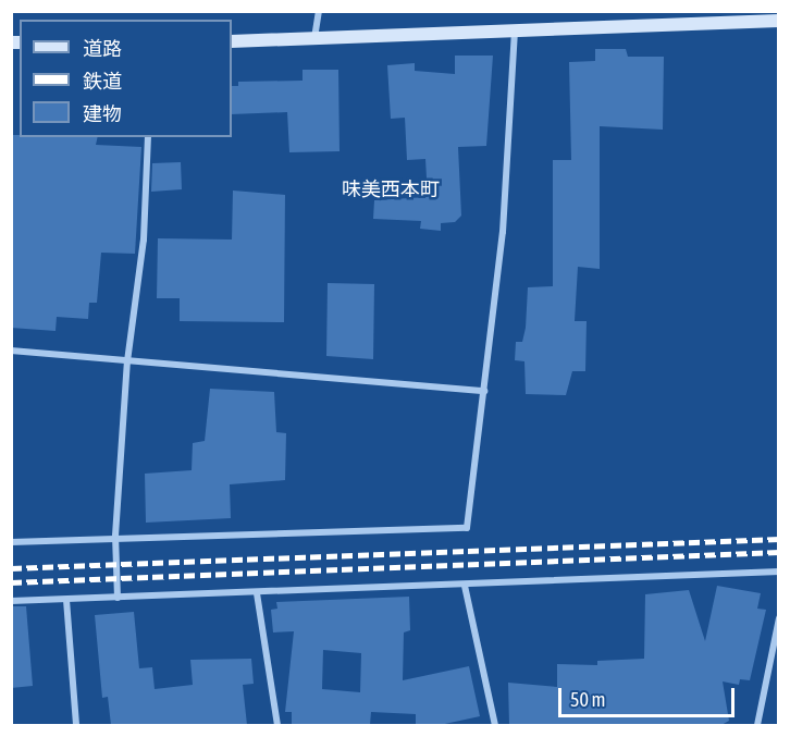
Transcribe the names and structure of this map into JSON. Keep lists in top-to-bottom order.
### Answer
{
  "districts": ["味美西本町"],
  "legend": ["道路", "鉄道", "建物"],
  "scale_bar": "50 m"
}
